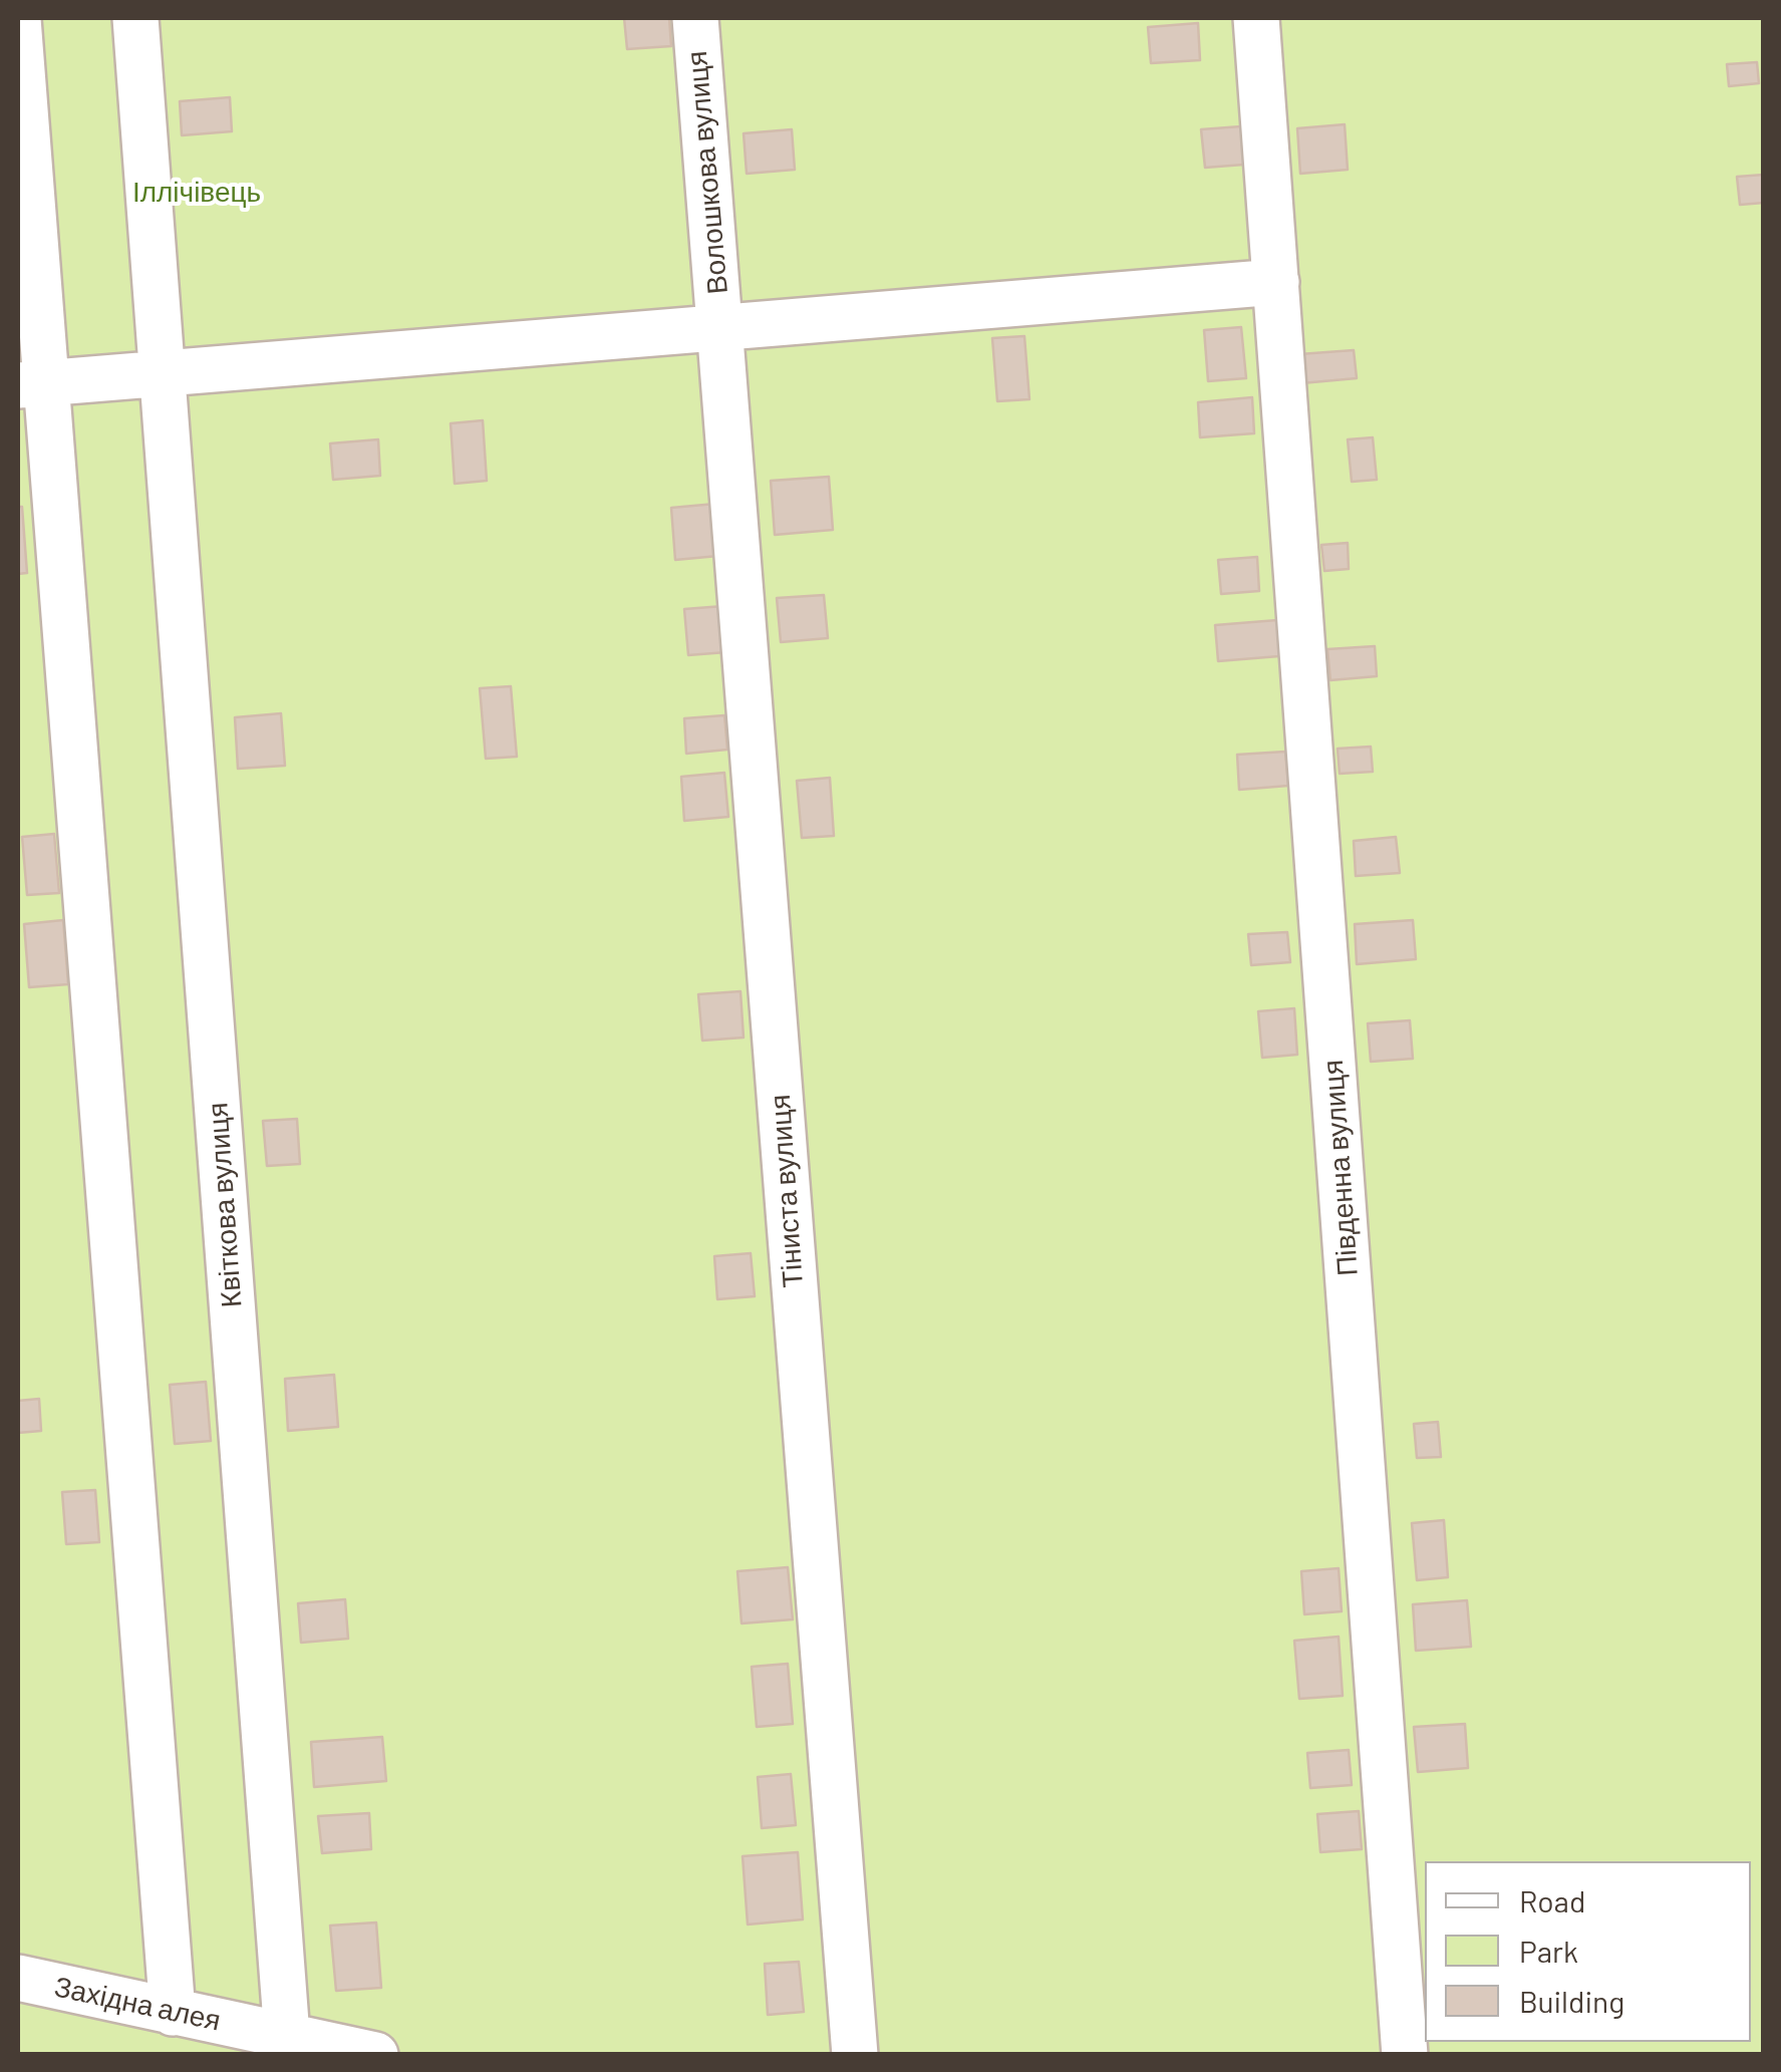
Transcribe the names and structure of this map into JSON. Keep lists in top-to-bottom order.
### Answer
{
  "streets": {
    "lane": [
      "Волошкова вулиця",
      "Південна вулиця",
      "Тіниста вулиця",
      "Квіткова вулиця",
      "Західна алея"
    ]
  },
  "crossings": [
    ["Волошкова вулиця", "Тіниста вулиця"],
    ["Квіткова вулиця", "Західна алея"]
  ],
  "parks": ["Іллічівець"],
  "legend": ["Road", "Park", "Building"]
}
